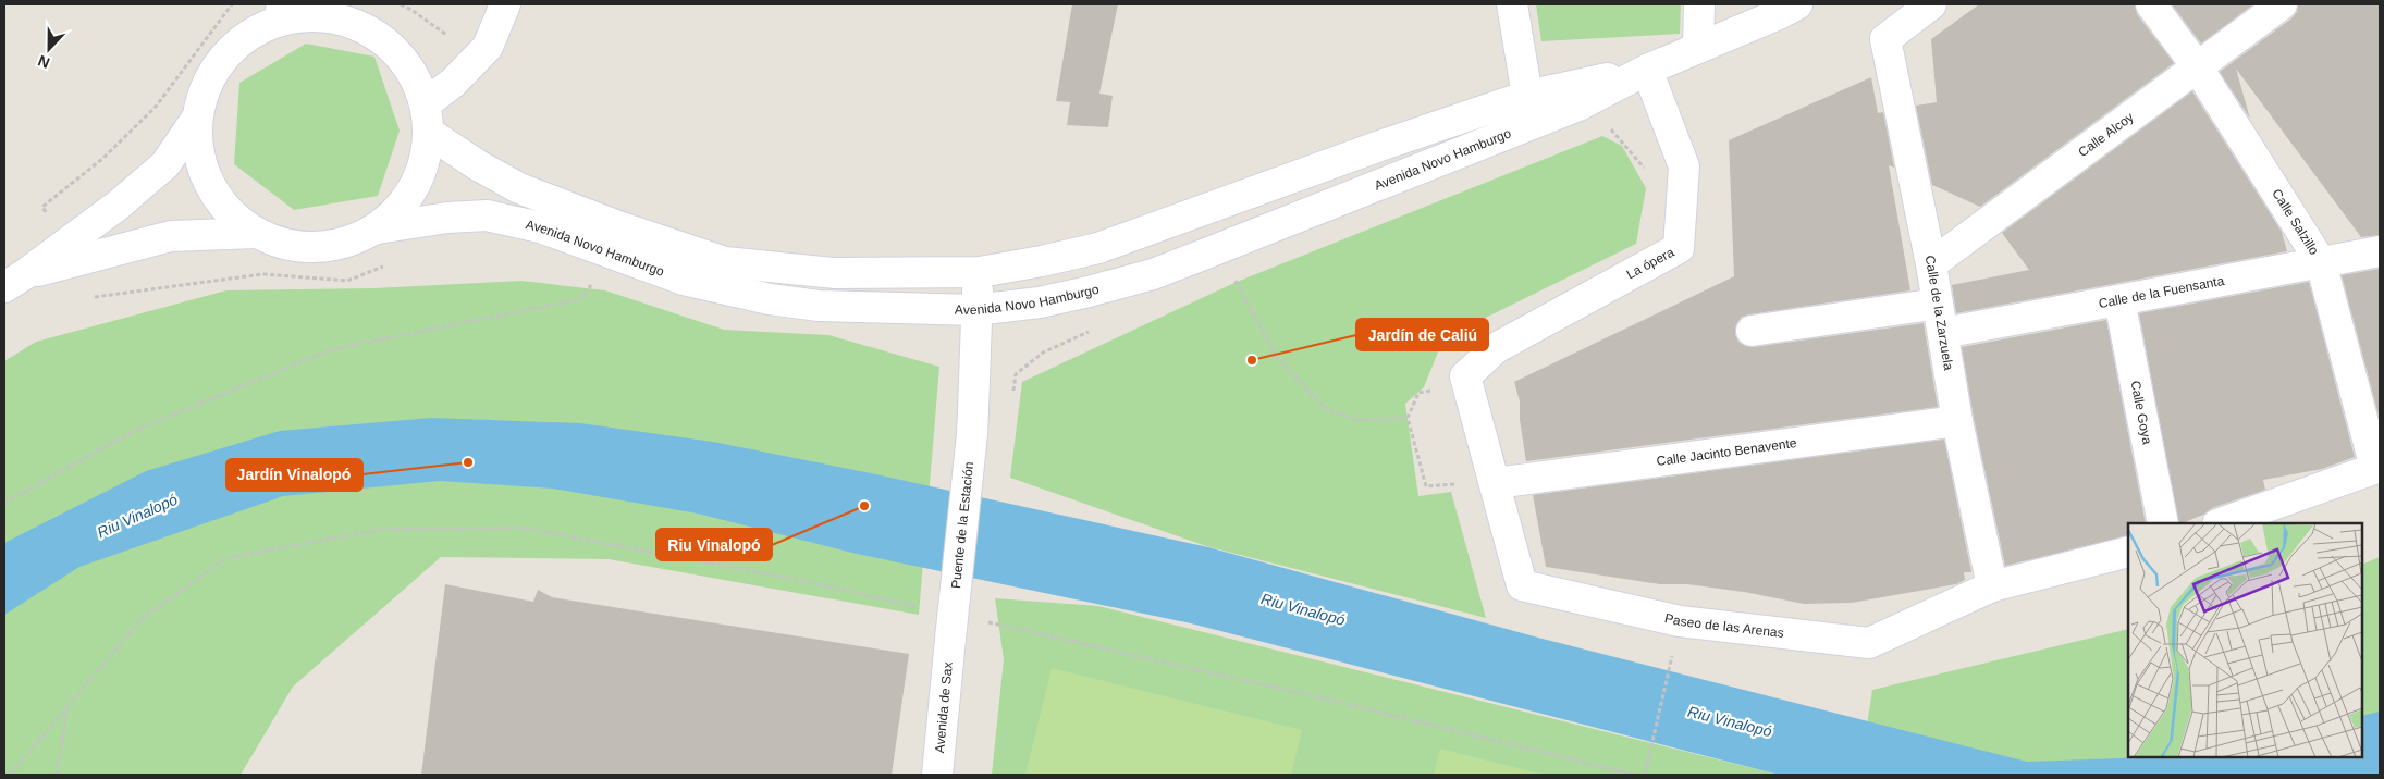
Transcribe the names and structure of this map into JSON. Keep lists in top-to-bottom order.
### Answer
{
  "streets": {
    "street": [
      "Calle Alcoy",
      "Avenida Novo Hamburgo",
      "Calle Salzillo",
      "La ópera",
      "Calle de la Fuensanta",
      "Calle de la Zarzuela",
      "Calle Goya",
      "Calle Jacinto Benavente",
      "Puente de la Estación",
      "Paseo de las Arenas",
      "Avenida de Sax"
    ]
  },
  "crossings": [
    ["Calle Alcoy", "Calle Salzillo"],
    ["Calle Alcoy", "Calle de la Zarzuela"],
    ["Avenida Novo Hamburgo", "La ópera"],
    ["Avenida Novo Hamburgo", "Puente de la Estación"],
    ["Calle Salzillo", "Calle de la Fuensanta"],
    ["La ópera", "Paseo de las Arenas"],
    ["Calle de la Fuensanta", "Calle de la Zarzuela"],
    ["Calle de la Fuensanta", "Calle Goya"],
    ["Calle de la Zarzuela", "Calle Jacinto Benavente"],
    ["Calle de la Zarzuela", "Paseo de las Arenas"],
    ["Calle Jacinto Benavente", "Paseo de las Arenas"],
    ["Puente de la Estación", "Avenida de Sax"]
  ],
  "water": ["Riu Vinalopó"],
  "places": ["Jardín de Caliú", "Jardín Vinalopó", "Riu Vinalopó"],
  "north": "bottom"
}
